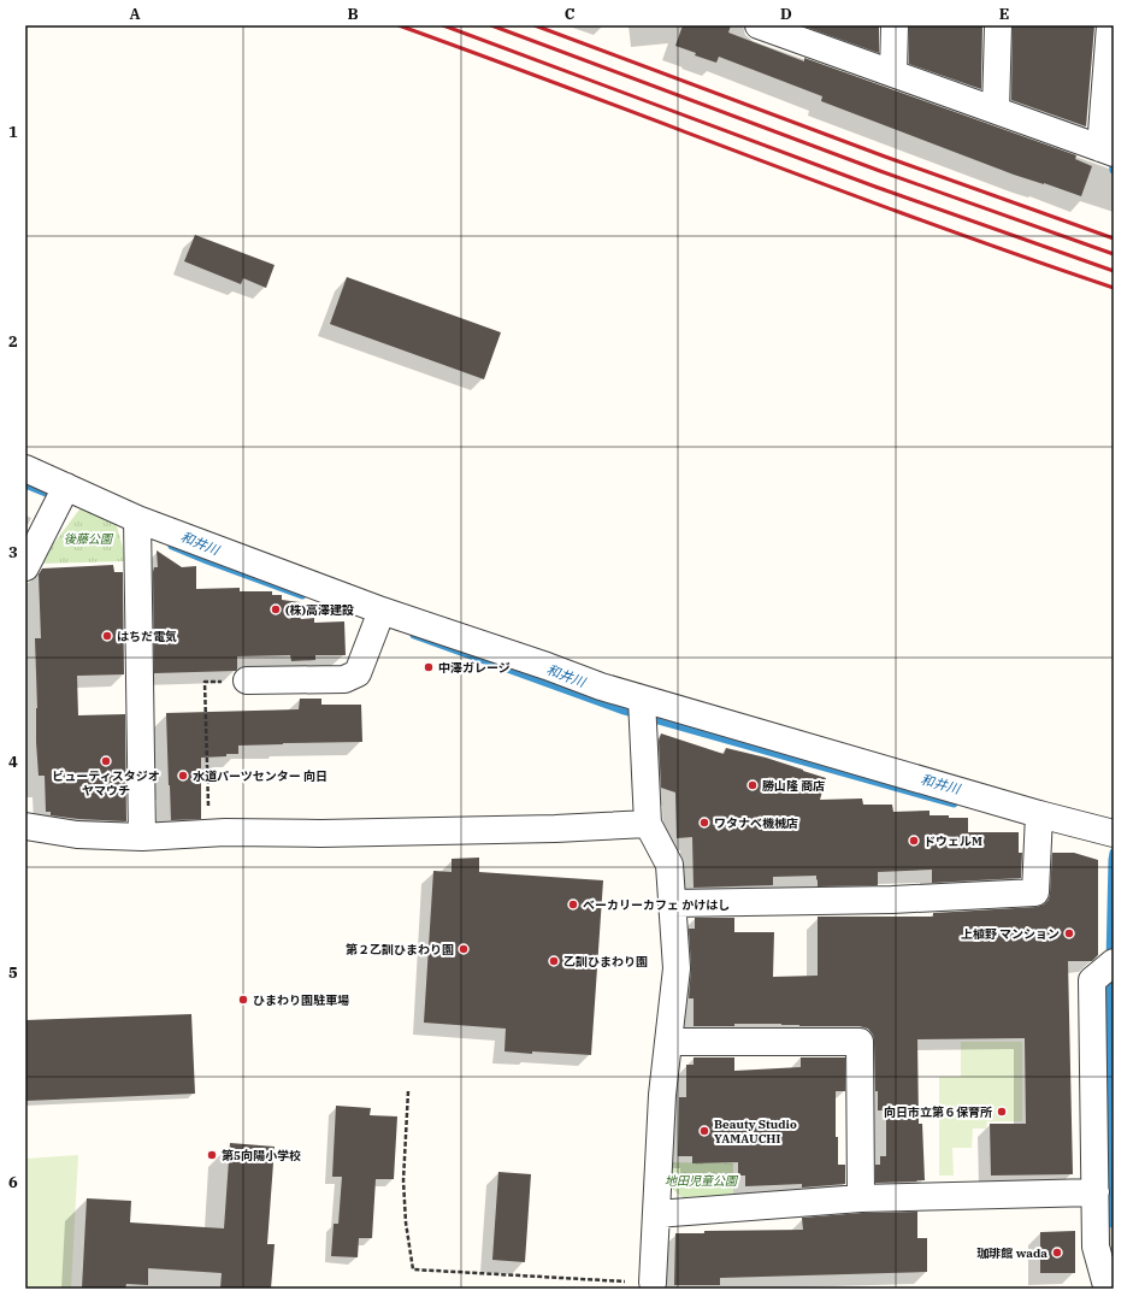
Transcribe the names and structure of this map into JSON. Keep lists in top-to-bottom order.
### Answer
{
  "water": ["和井川"],
  "parks": ["後藤公園", "地田児童公園"],
  "places": [
    "(株)高澤建設",
    "はちだ電気",
    "中澤ガレージ",
    "ビューティスタジオ ヤマウチ",
    "水道パーツセンター 向日",
    "勝山隆 商店",
    "ワタナベ機械店",
    "ドウェルM",
    "ベーカリーカフェ かけはし",
    "上植野 マンション",
    "第２乙訓ひまわり園",
    "乙訓ひまわり園",
    "ひまわり園駐車場",
    "向日市立第６保育所",
    "Beauty Studio YAMAUCHI",
    "第5向陽小学校",
    "珈琲館 wada"
  ],
  "grid": {
    "columns": [
      "A",
      "B",
      "C",
      "D",
      "E"
    ],
    "rows": [
      "1",
      "2",
      "3",
      "4",
      "5",
      "6"
    ]
  }
}
